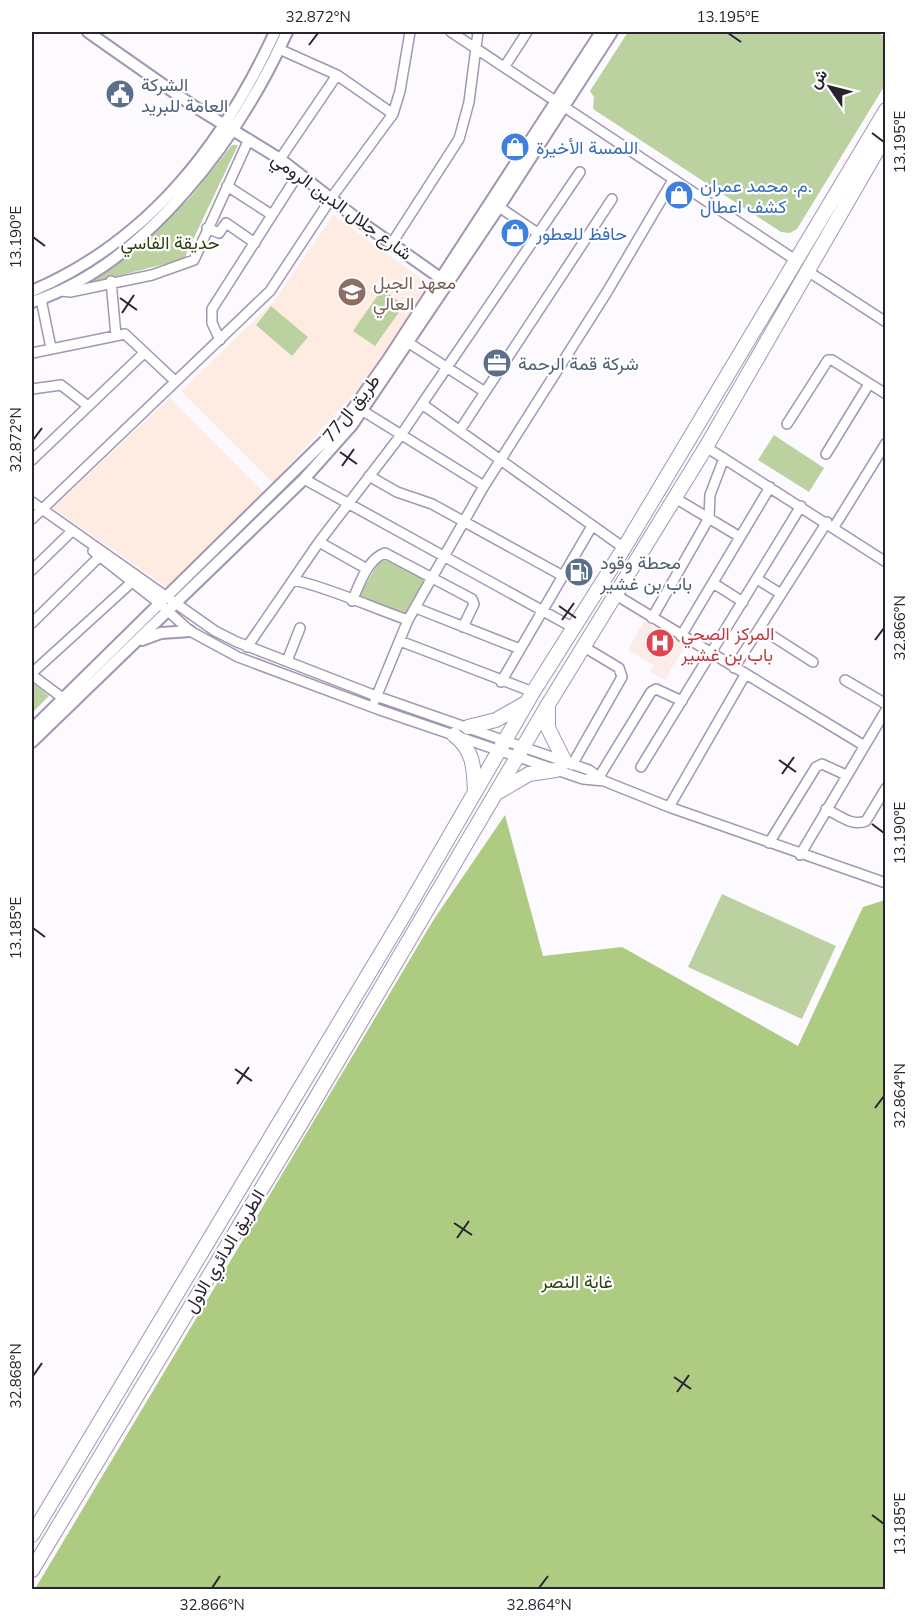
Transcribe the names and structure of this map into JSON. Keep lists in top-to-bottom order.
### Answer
{
  "streets": {
    "highway": ["الطريق الدائري الاول"],
    "main road": ["شارع جلال الدين الرومي", "طريق ال77"]
  },
  "crossings": [
    ["شارع جلال الدين الرومي", "طريق ال77"]
  ],
  "parks": ["حديقة الفاسي", "غابة النصر"],
  "places": {
    "public building": ["الشركة العامة للبريد"],
    "shop": ["اللمسة الأخيرة", "م. محمد عمران. كشف اعطال", "حافظ للعطور"],
    "school or university": ["معهد الجبل العالي"],
    "office": ["شركة قمة الرحمة"],
    "fuel station": ["محطة وقود باب بن غشير"],
    "hospital": ["المركز الصحي باب بن غشير"]
  },
  "north": "top left",
  "coordinates": [
    "32.872°N",
    "13.195°E",
    "13.190°E",
    "32.866°N",
    "13.185°E",
    "32.864°N",
    "32.868°N"
  ]
}
